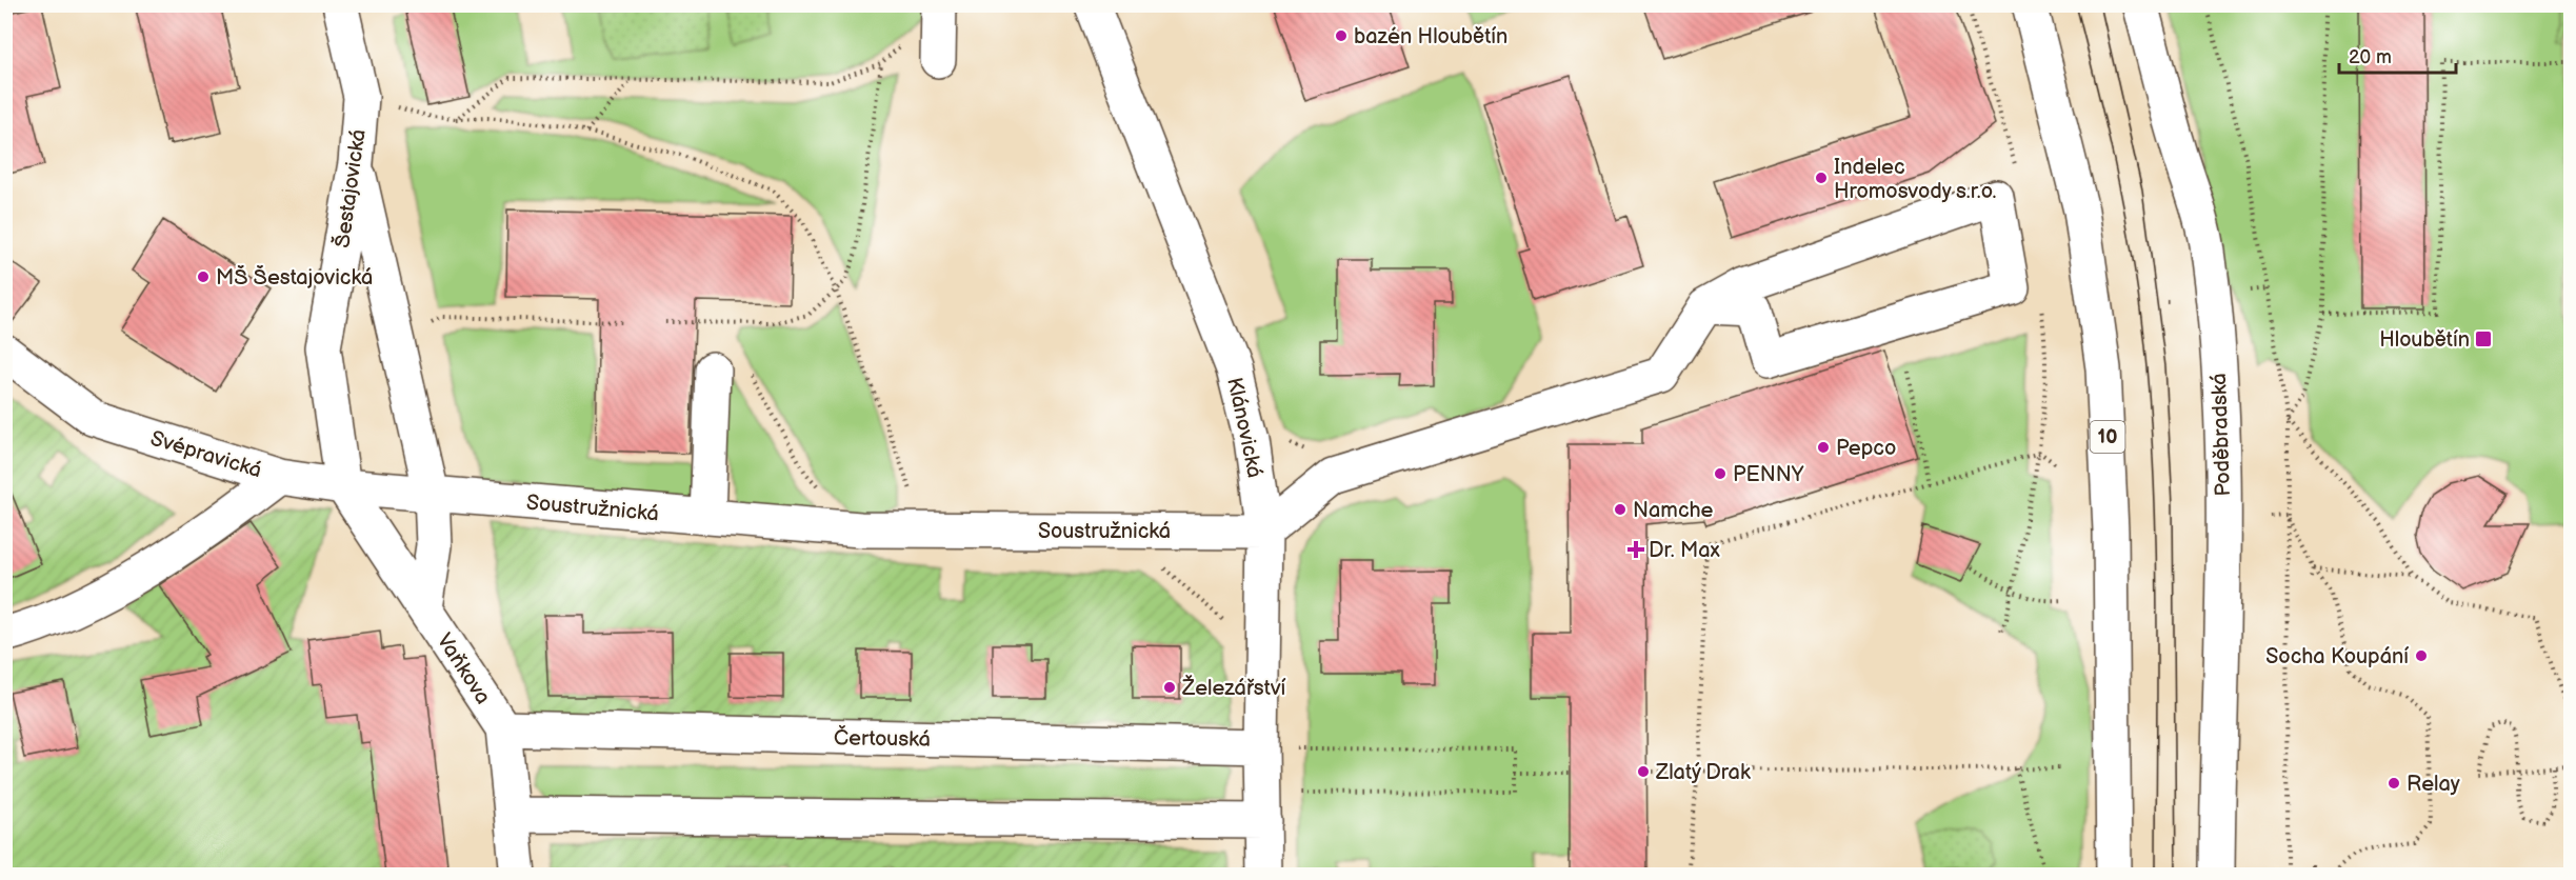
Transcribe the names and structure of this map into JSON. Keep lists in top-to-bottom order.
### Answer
{
  "streets": {
    "street": [
      "Šestajovická",
      "Klánovická",
      "Poděbradská",
      "10",
      "Svépravická",
      "Soustružnická",
      "Vaňkova",
      "Čertouská"
    ]
  },
  "crossings": [
    ["Šestajovická", "Svépravická"],
    ["Šestajovická", "Vaňkova"],
    ["Klánovická", "Soustružnická"],
    ["Klánovická", "Čertouská"],
    ["Svépravická", "Soustružnická"],
    ["Svépravická", "Vaňkova"],
    ["Vaňkova", "Čertouská"]
  ],
  "places": {
    "other": [
      "bazén Hloubětín",
      "Indelec Hromosvody s.r.o.",
      "MŠ Šestajovická",
      "Pepco",
      "PENNY",
      "Namche",
      "Socha Koupání",
      "Železářství",
      "Zlatý Drak",
      "Relay"
    ],
    "transit": ["Hloubětín"],
    "health": ["Dr. Max"]
  },
  "scale_bar": "20 m"
}
